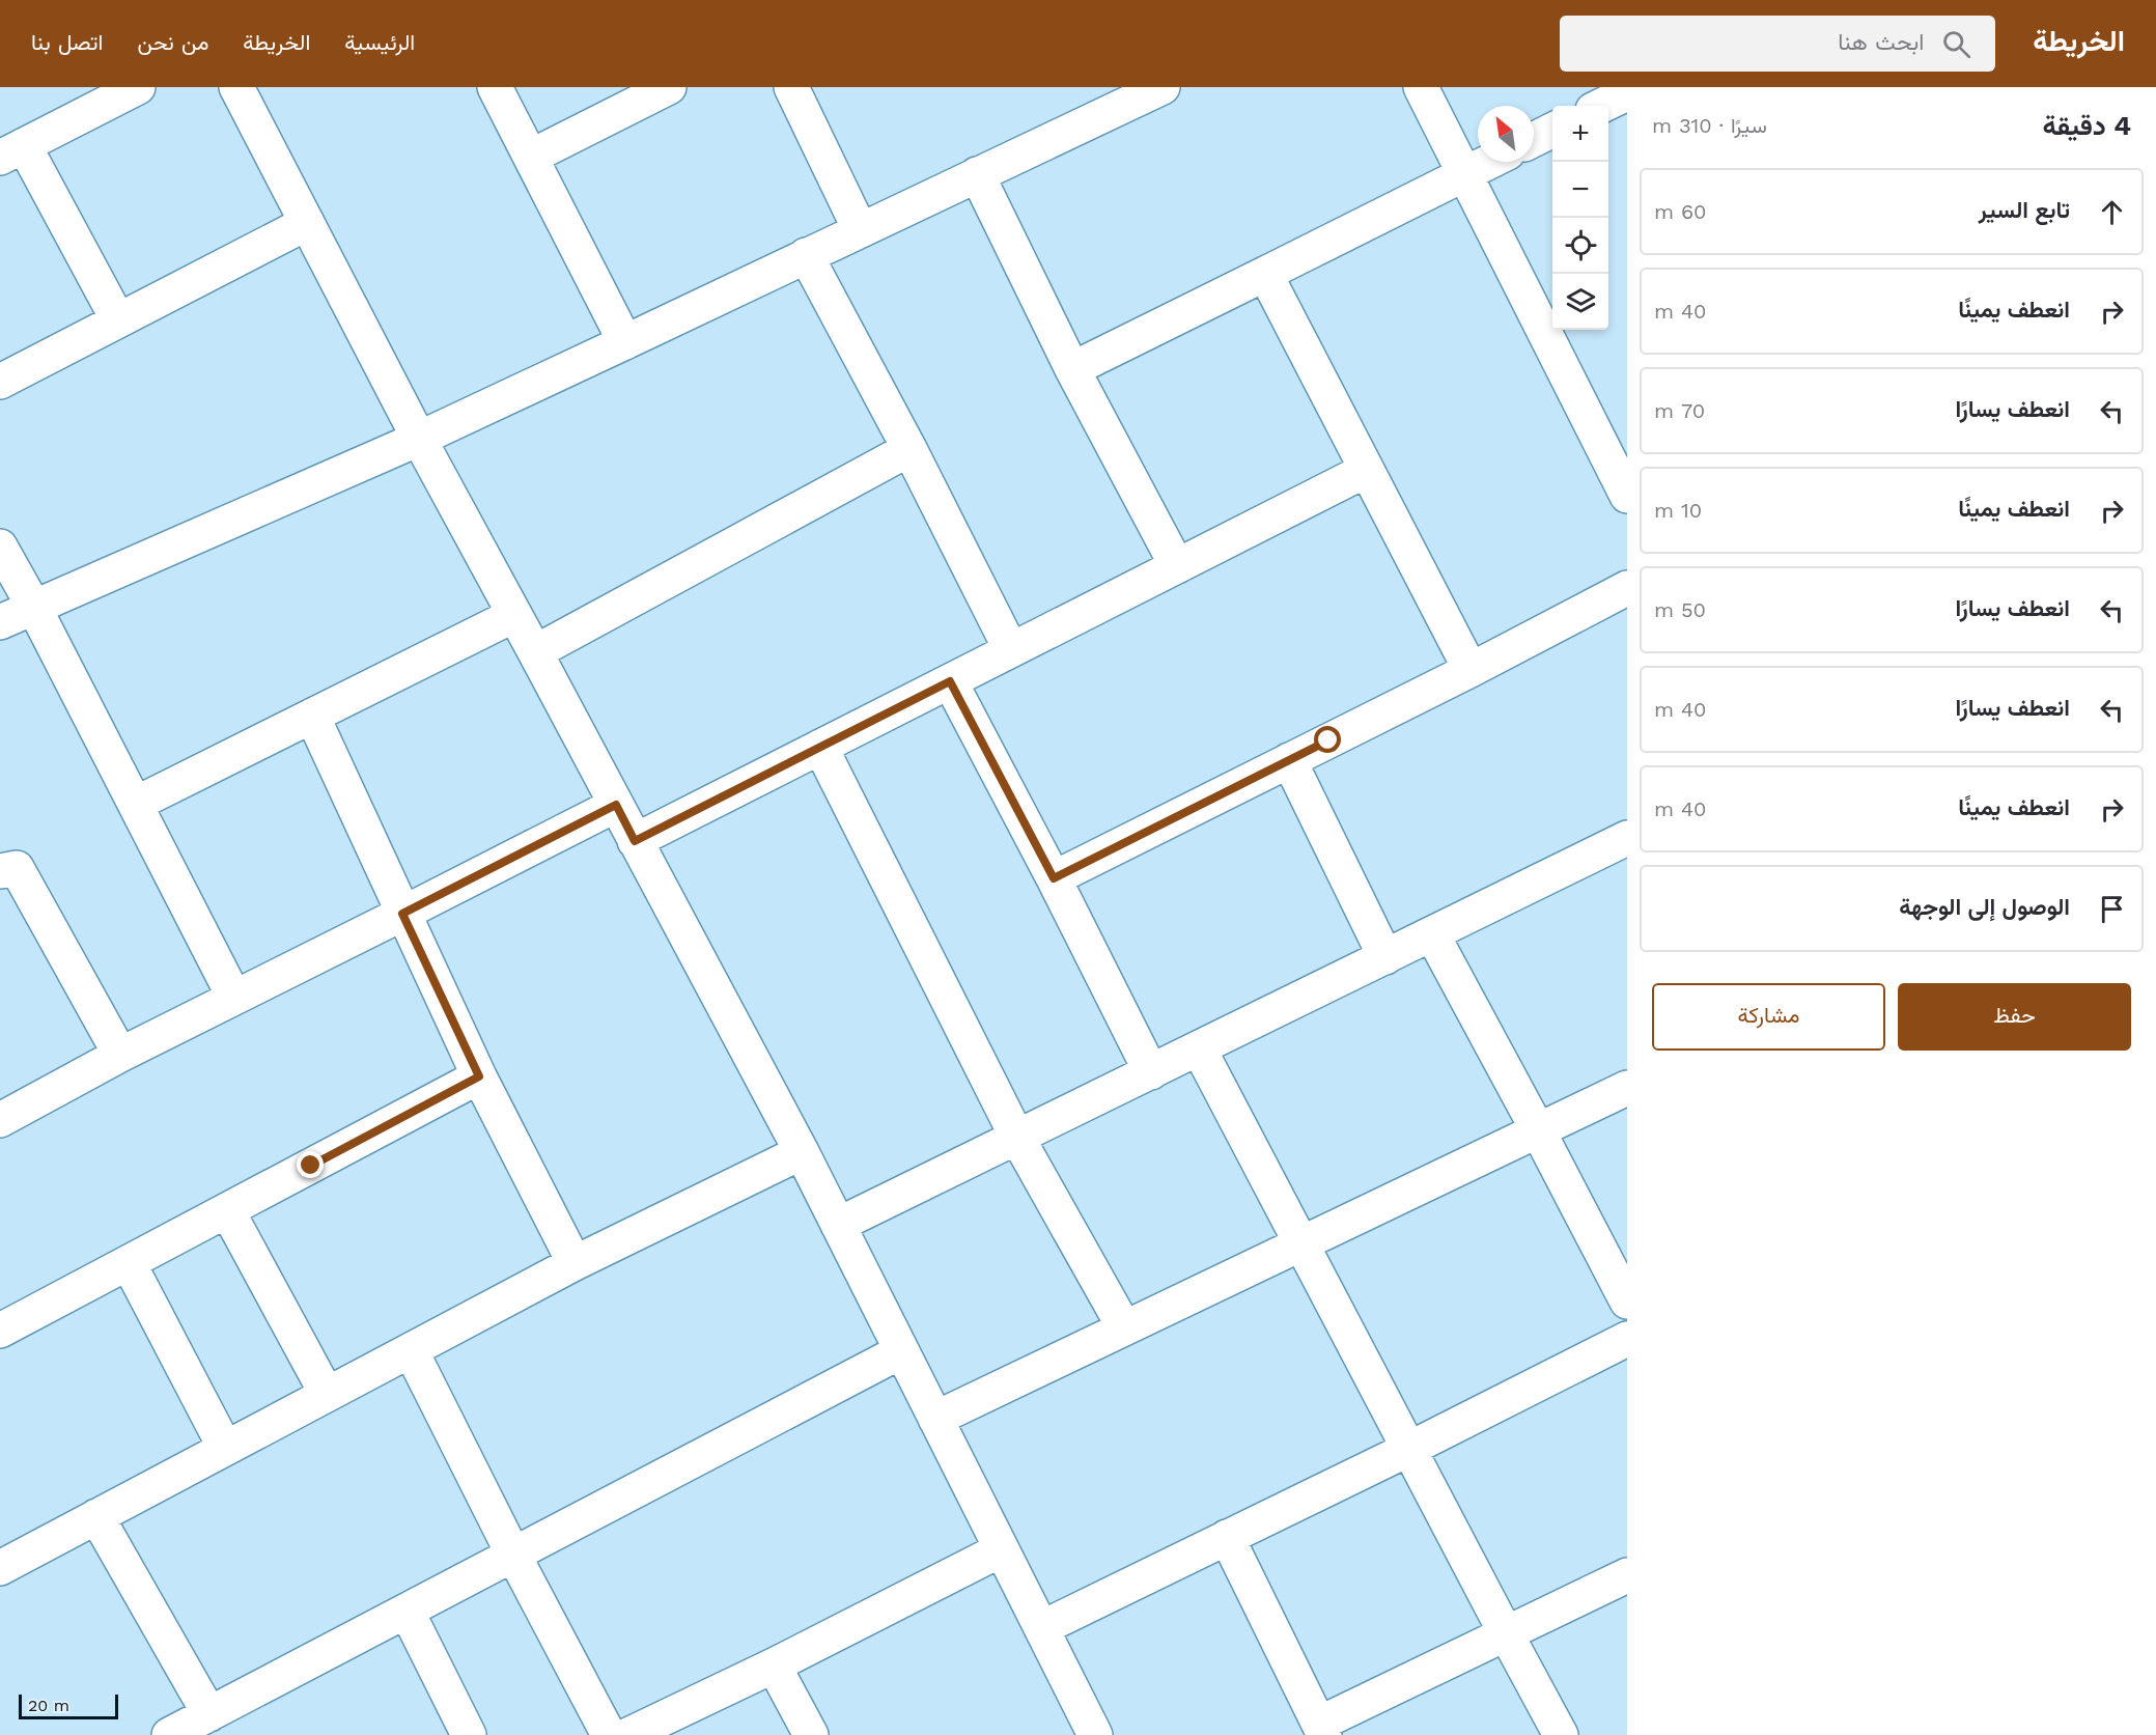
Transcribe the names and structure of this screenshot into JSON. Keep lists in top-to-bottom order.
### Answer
{
  "scale_bar": "20 m",
  "north": "top left",
  "page": {
    "header": "الخريطة",
    "search": "ابحث هنا",
    "nav": [
      "الرئيسية",
      "الخريطة",
      "من نحن",
      "اتصل بنا"
    ],
    "heading": ["4 دقيقة", "سيرًا · 310 m"],
    "map_buttons": ["+", "−"],
    "list": [
      ["تابع السير", "60 m"],
      ["انعطف يمينًا", "40 m"],
      ["انعطف يسارًا", "70 m"],
      ["انعطف يمينًا", "10 m"],
      ["انعطف يسارًا", "50 m"],
      ["انعطف يسارًا", "40 m"],
      ["انعطف يمينًا", "40 m"],
      "الوصول إلى الوجهة"
    ],
    "buttons": ["حفظ", "مشاركة"],
    "scale": "20 m"
  }
}
